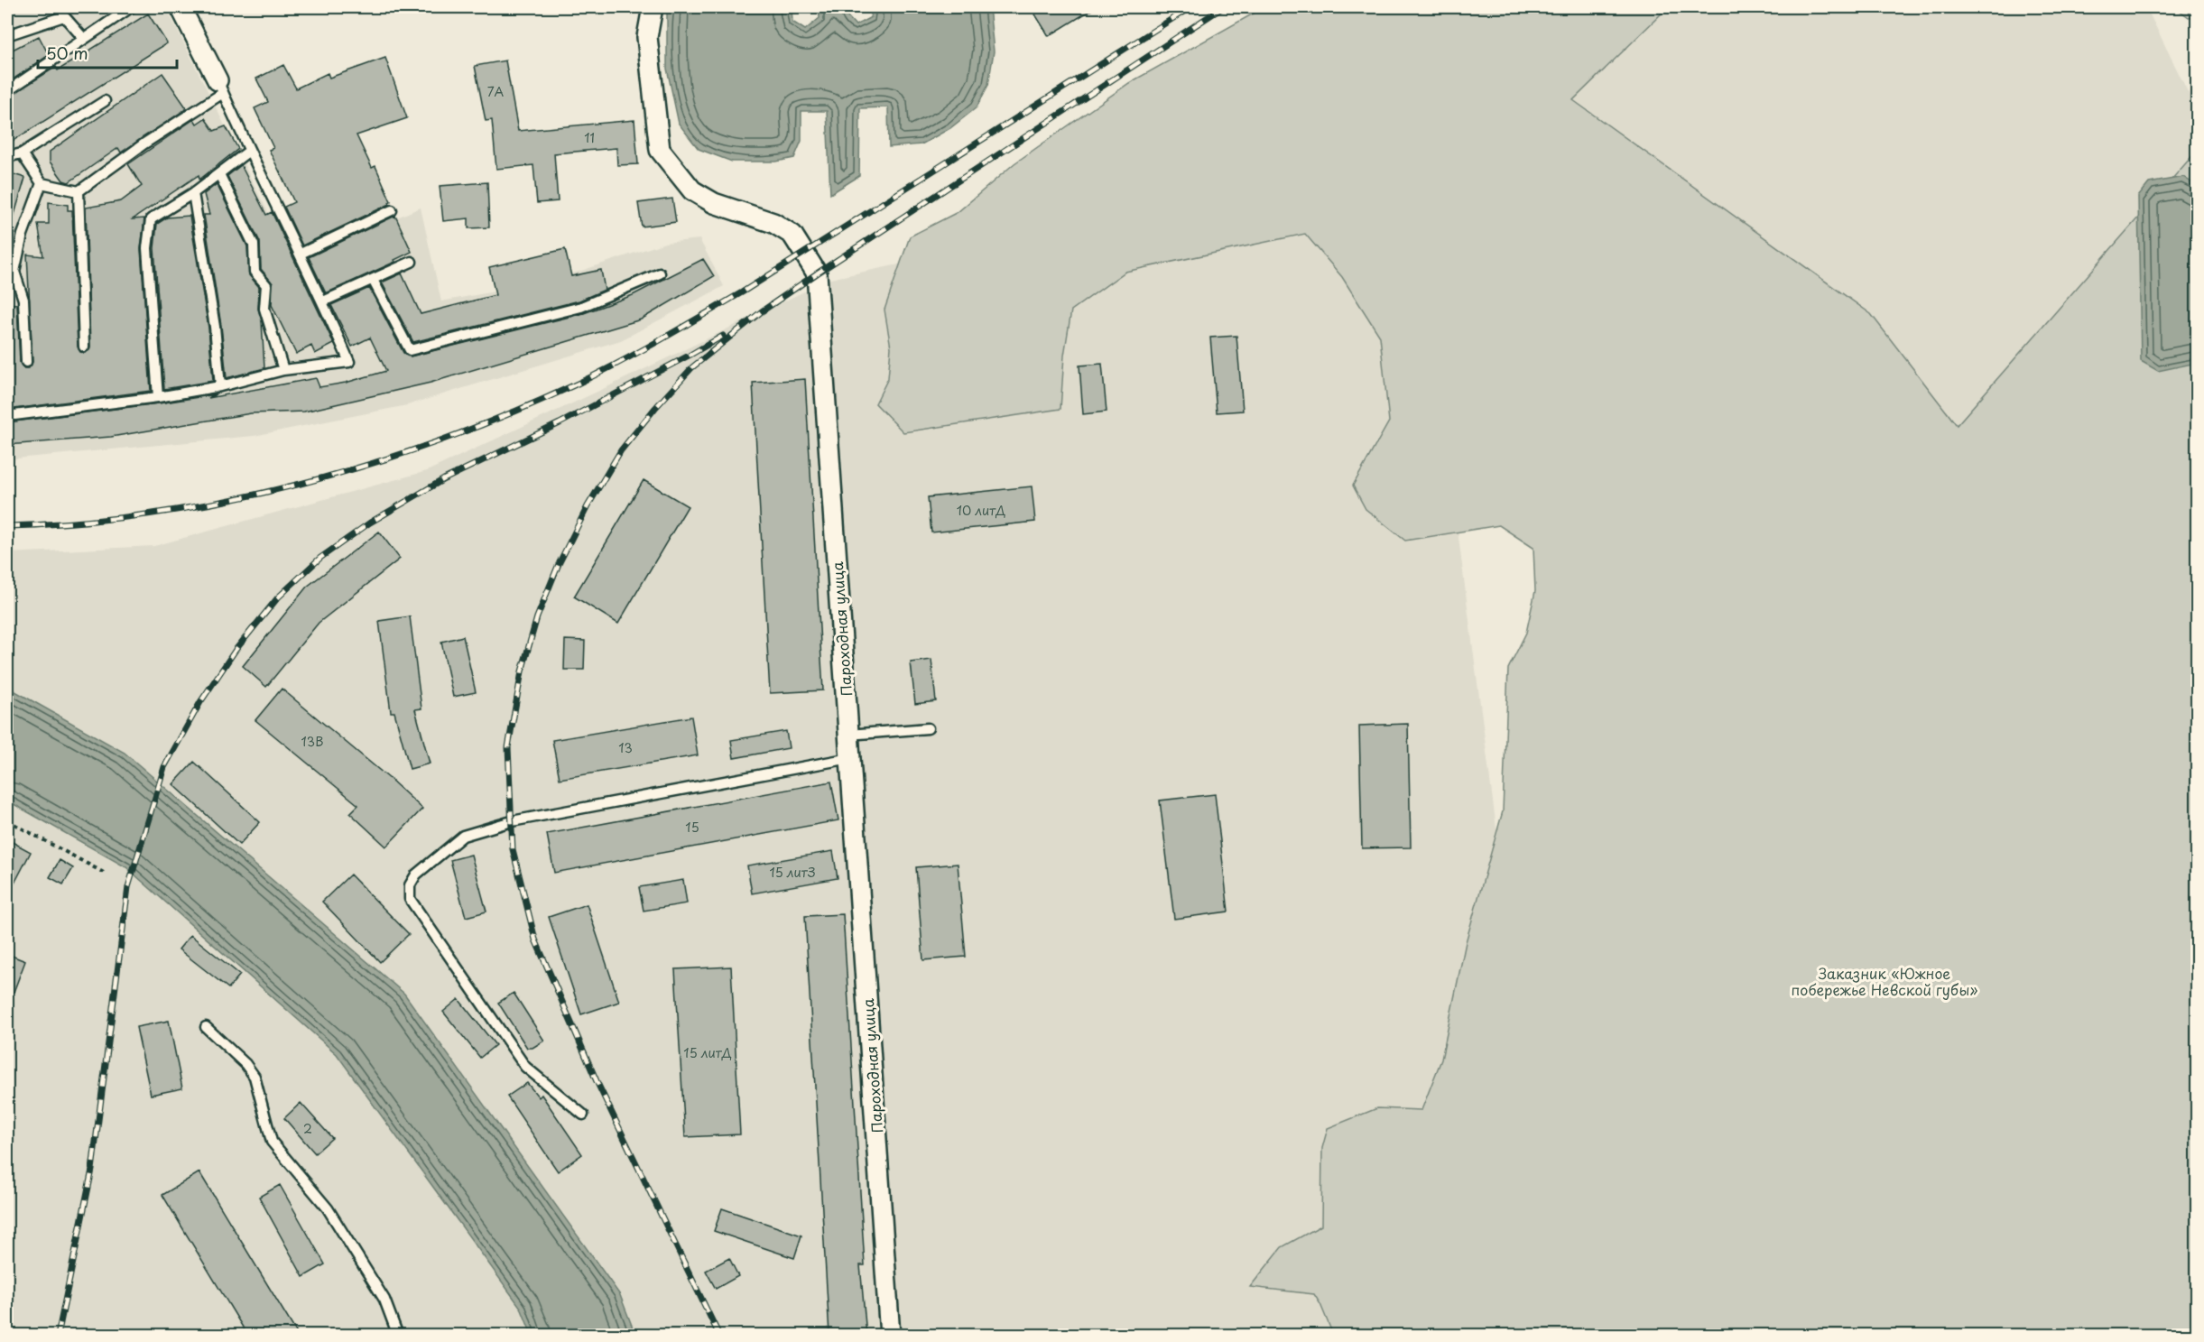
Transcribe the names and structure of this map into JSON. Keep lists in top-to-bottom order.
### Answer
{
  "streets": {
    "street": ["Пароходная улица"]
  },
  "parks": ["Заказник «Южное побережье Невской губы»"],
  "house_numbers": [
    "7А",
    "11",
    "10 литД",
    "13В",
    "13",
    "15",
    "15 литЗ",
    "15 литД",
    "2"
  ],
  "scale_bar": "50 m"
}
